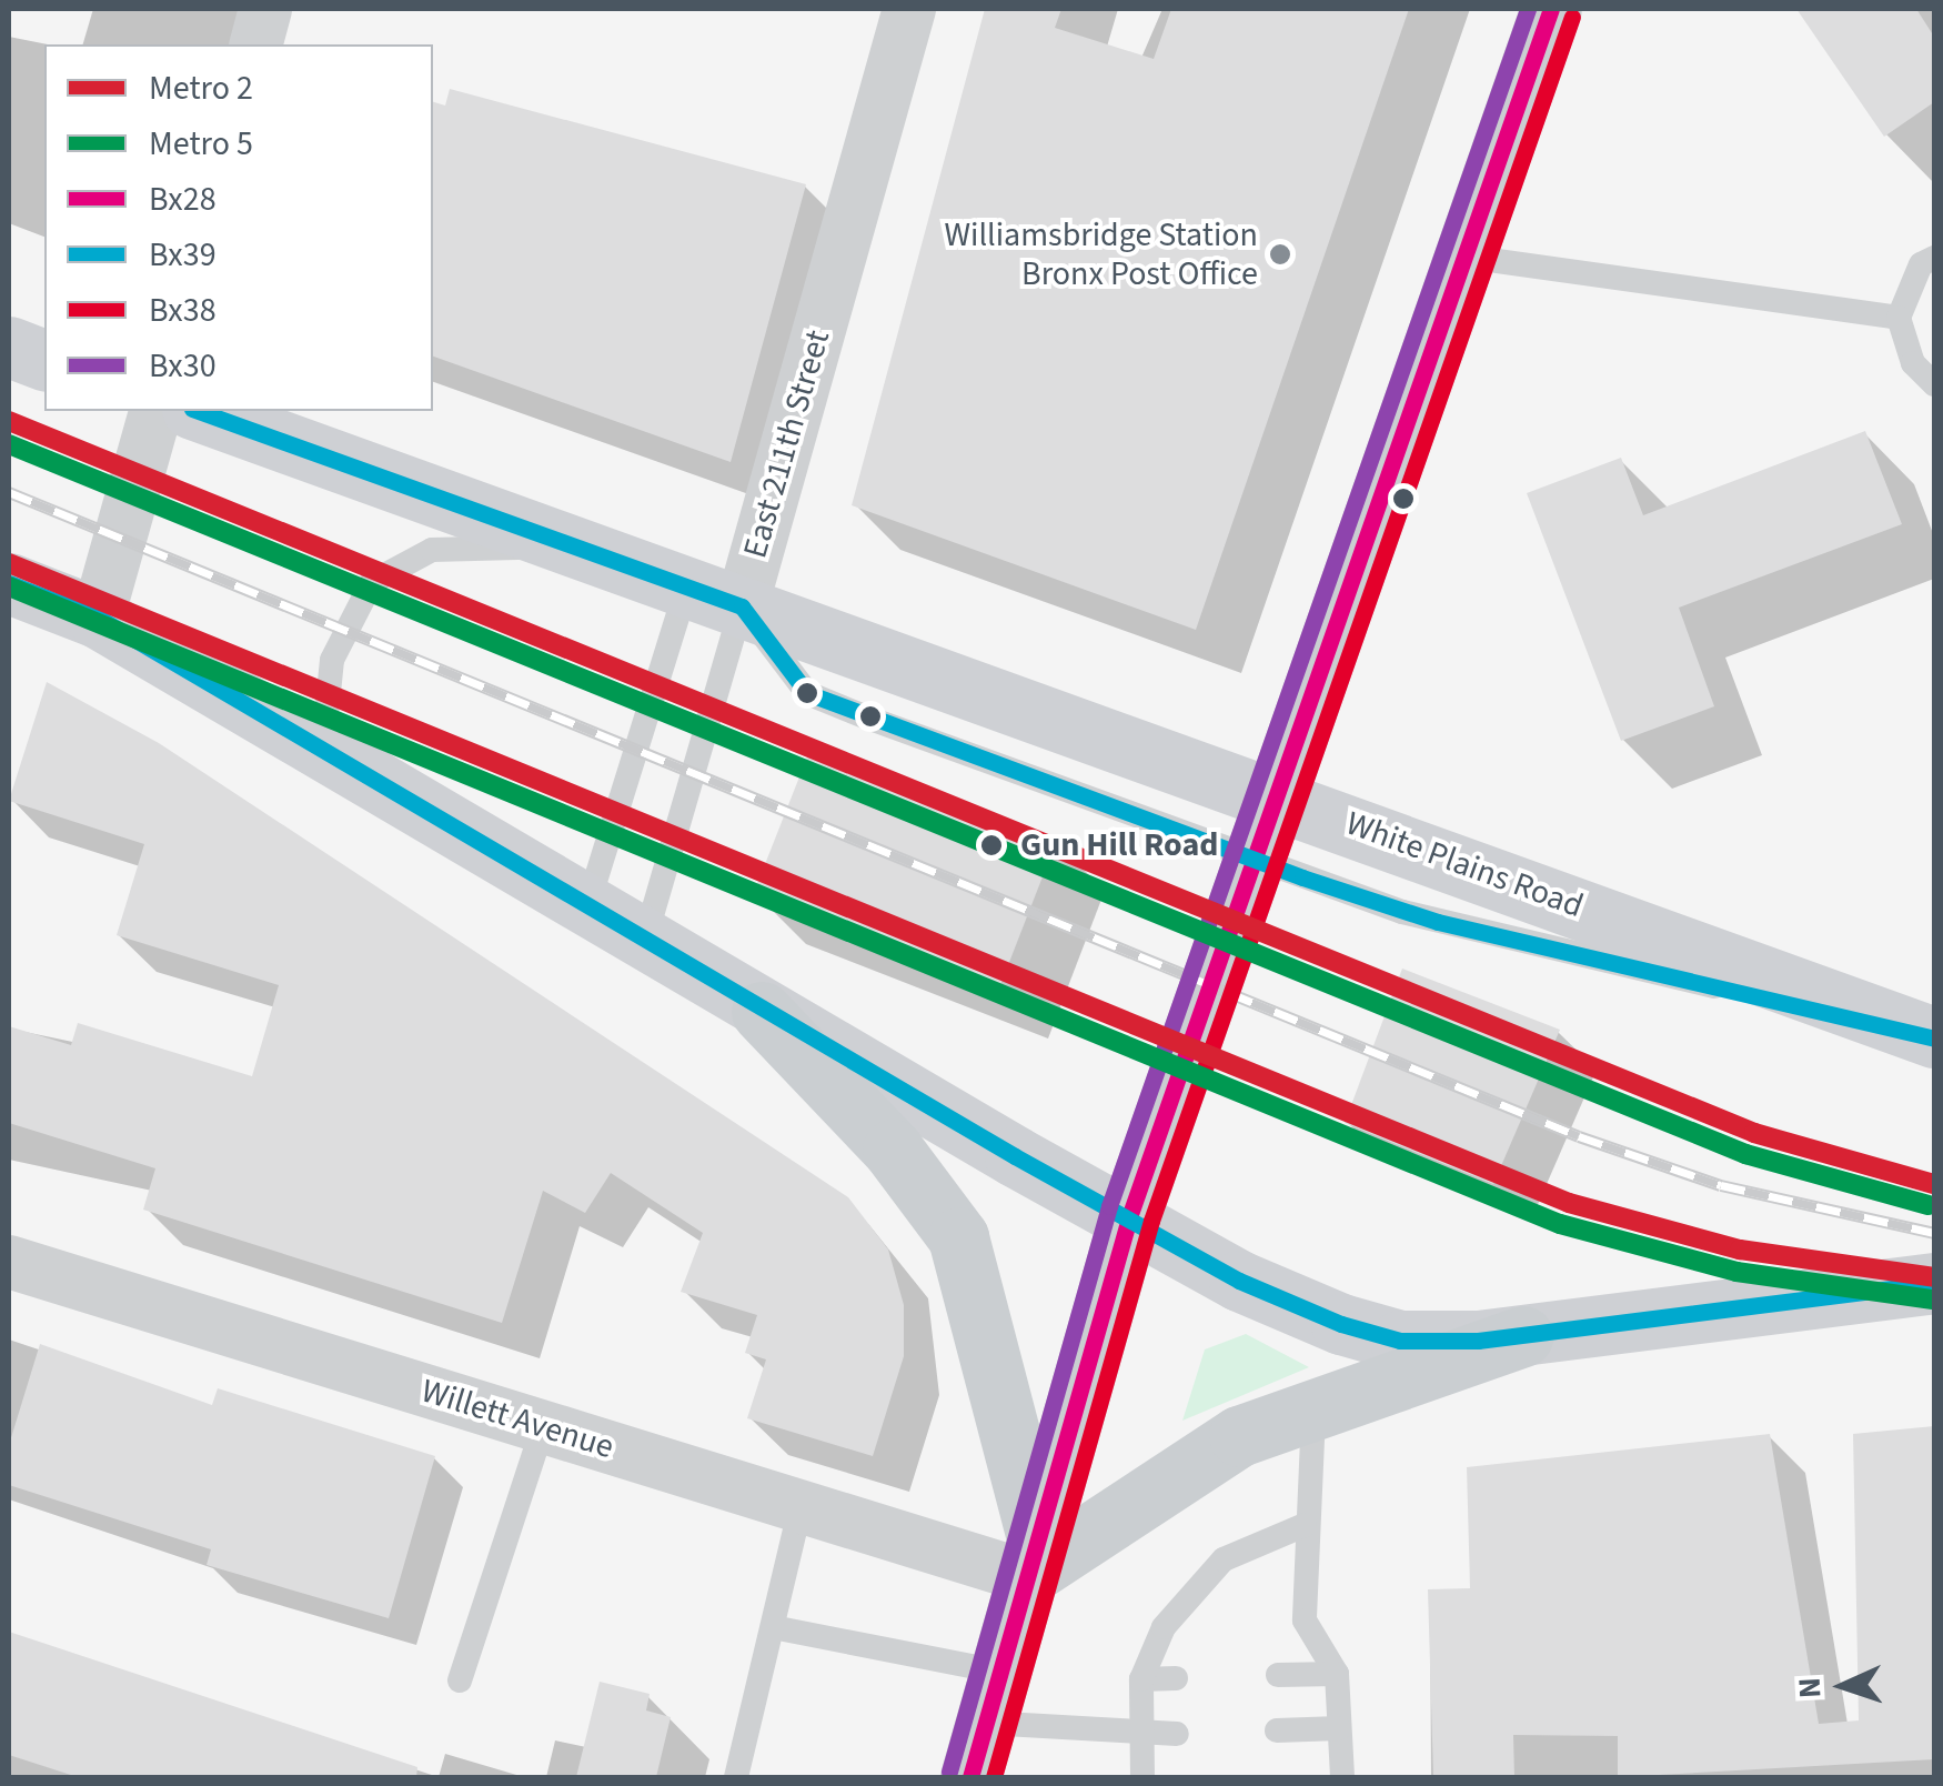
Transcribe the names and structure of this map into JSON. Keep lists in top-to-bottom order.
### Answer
{
  "streets": {
    "main road": ["White Plains Road"],
    "street": ["East 211th Street", "Willett Avenue"]
  },
  "crossings": [
    ["East 211th Street", "White Plains Road"]
  ],
  "places": ["Williamsbridge Station Bronx Post Office", "Gun Hill Road"],
  "lines": [
    "transit line Bx28",
    "transit line Bx30",
    "transit line Bx38",
    "transit line Bx39",
    "metro line 2",
    "metro line 5"
  ],
  "legend": [
    "Metro 2",
    "Metro 5",
    "Bx28",
    "Bx39",
    "Bx38",
    "Bx30"
  ],
  "north": "left"
}
